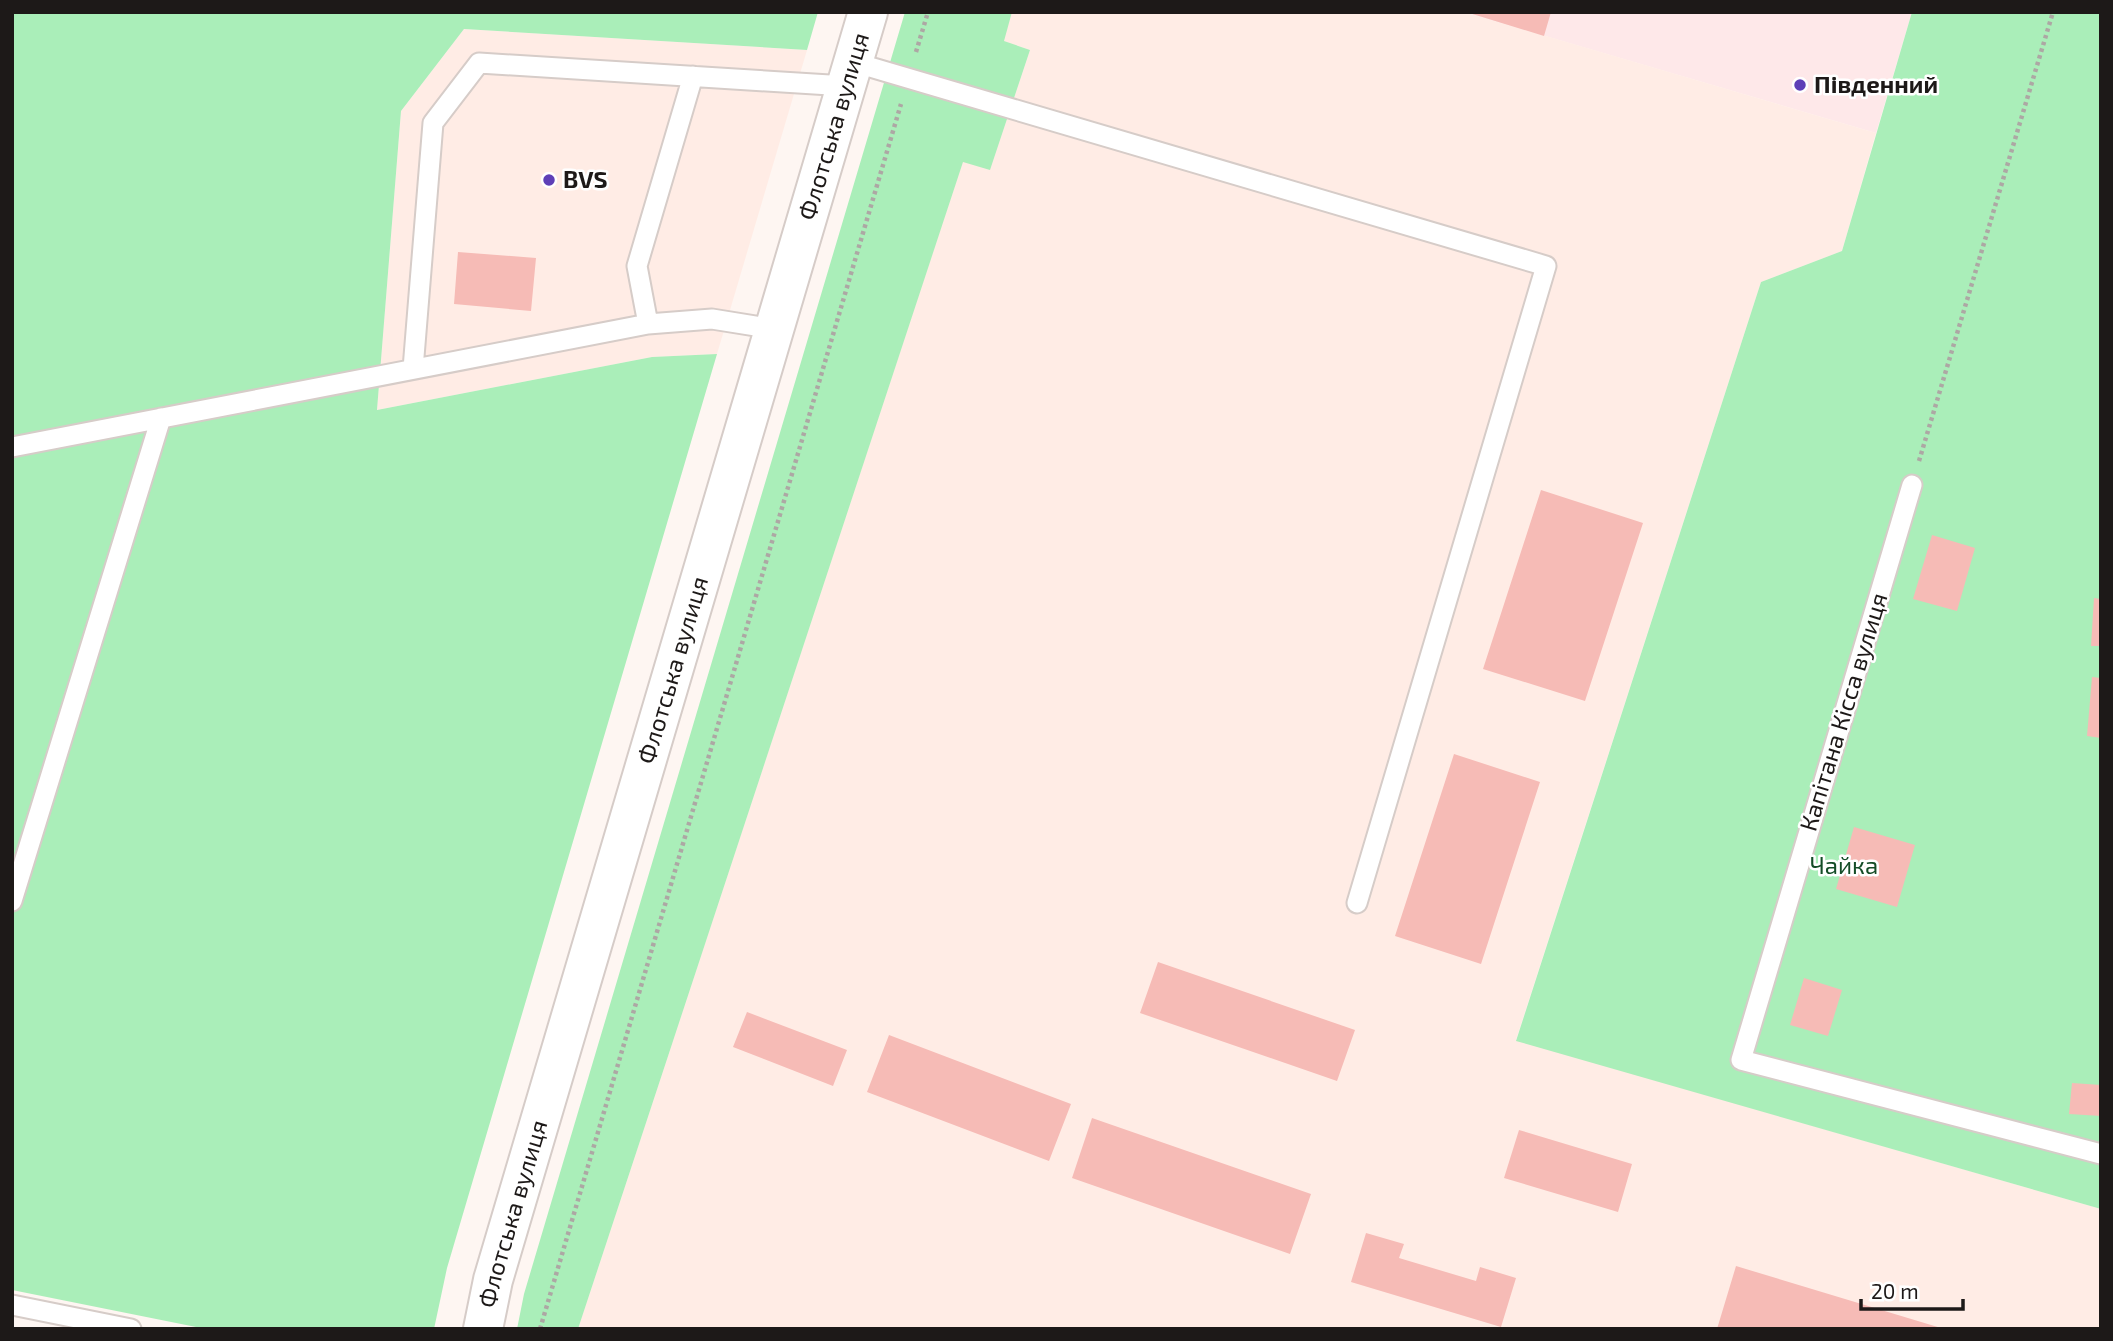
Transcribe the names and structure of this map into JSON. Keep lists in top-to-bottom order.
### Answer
{
  "streets": {
    "street": ["Флотська вулиця"],
    "lane": ["Капітана Кісса вулиця"]
  },
  "parks": ["Чайка"],
  "places": ["Південний", "BVS"],
  "scale_bar": "20 m"
}
